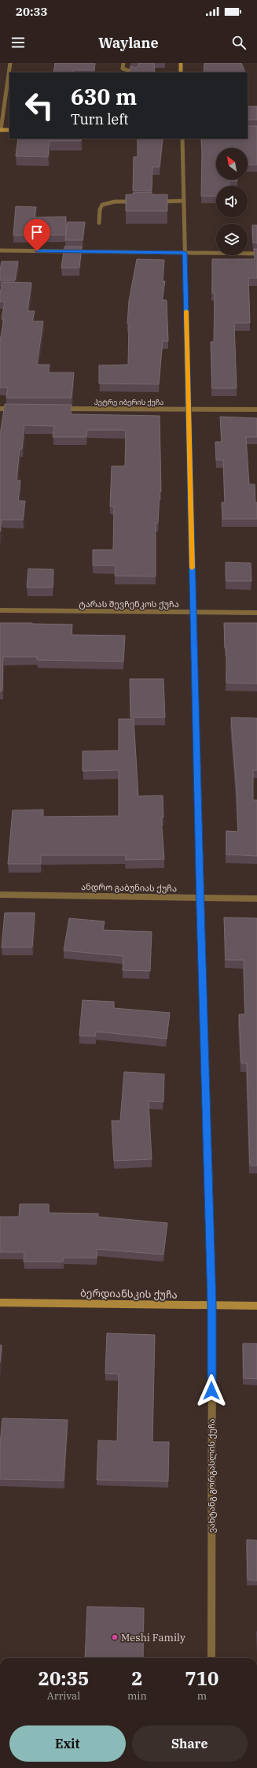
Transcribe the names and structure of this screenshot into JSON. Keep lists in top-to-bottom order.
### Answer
{
  "streets": {
    "street": [
      "პეტრე იბერის ქუჩა",
      "ტარას შევჩენკოს ქუჩა",
      "ანდრო გაბუნიას ქუჩა",
      "ბერდიანსკის ქუჩა",
      "ვახტანგ გორგასლის ქუჩა"
    ]
  },
  "crossings": [
    ["პეტრე იბერის ქუჩა", "ვახტანგ გორგასლის ქუჩა"],
    ["ტარას შევჩენკოს ქუჩა", "ვახტანგ გორგასლის ქუჩა"],
    ["ანდრო გაბუნიას ქუჩა", "ვახტანგ გორგასლის ქუჩა"],
    ["ბერდიანსკის ქუჩა", "ვახტანგ გორგასლის ქუჩა"]
  ],
  "places": ["Meshi Family"],
  "north": "top left",
  "page": {
    "status": "20:33",
    "header": "Waylane",
    "turn": ["630 m", "Turn left"],
    "eta": [
      "20:35",
      "Arrival",
      "2",
      "min",
      "710",
      "m"
    ],
    "buttons": ["Exit", "Share"]
  }
}
